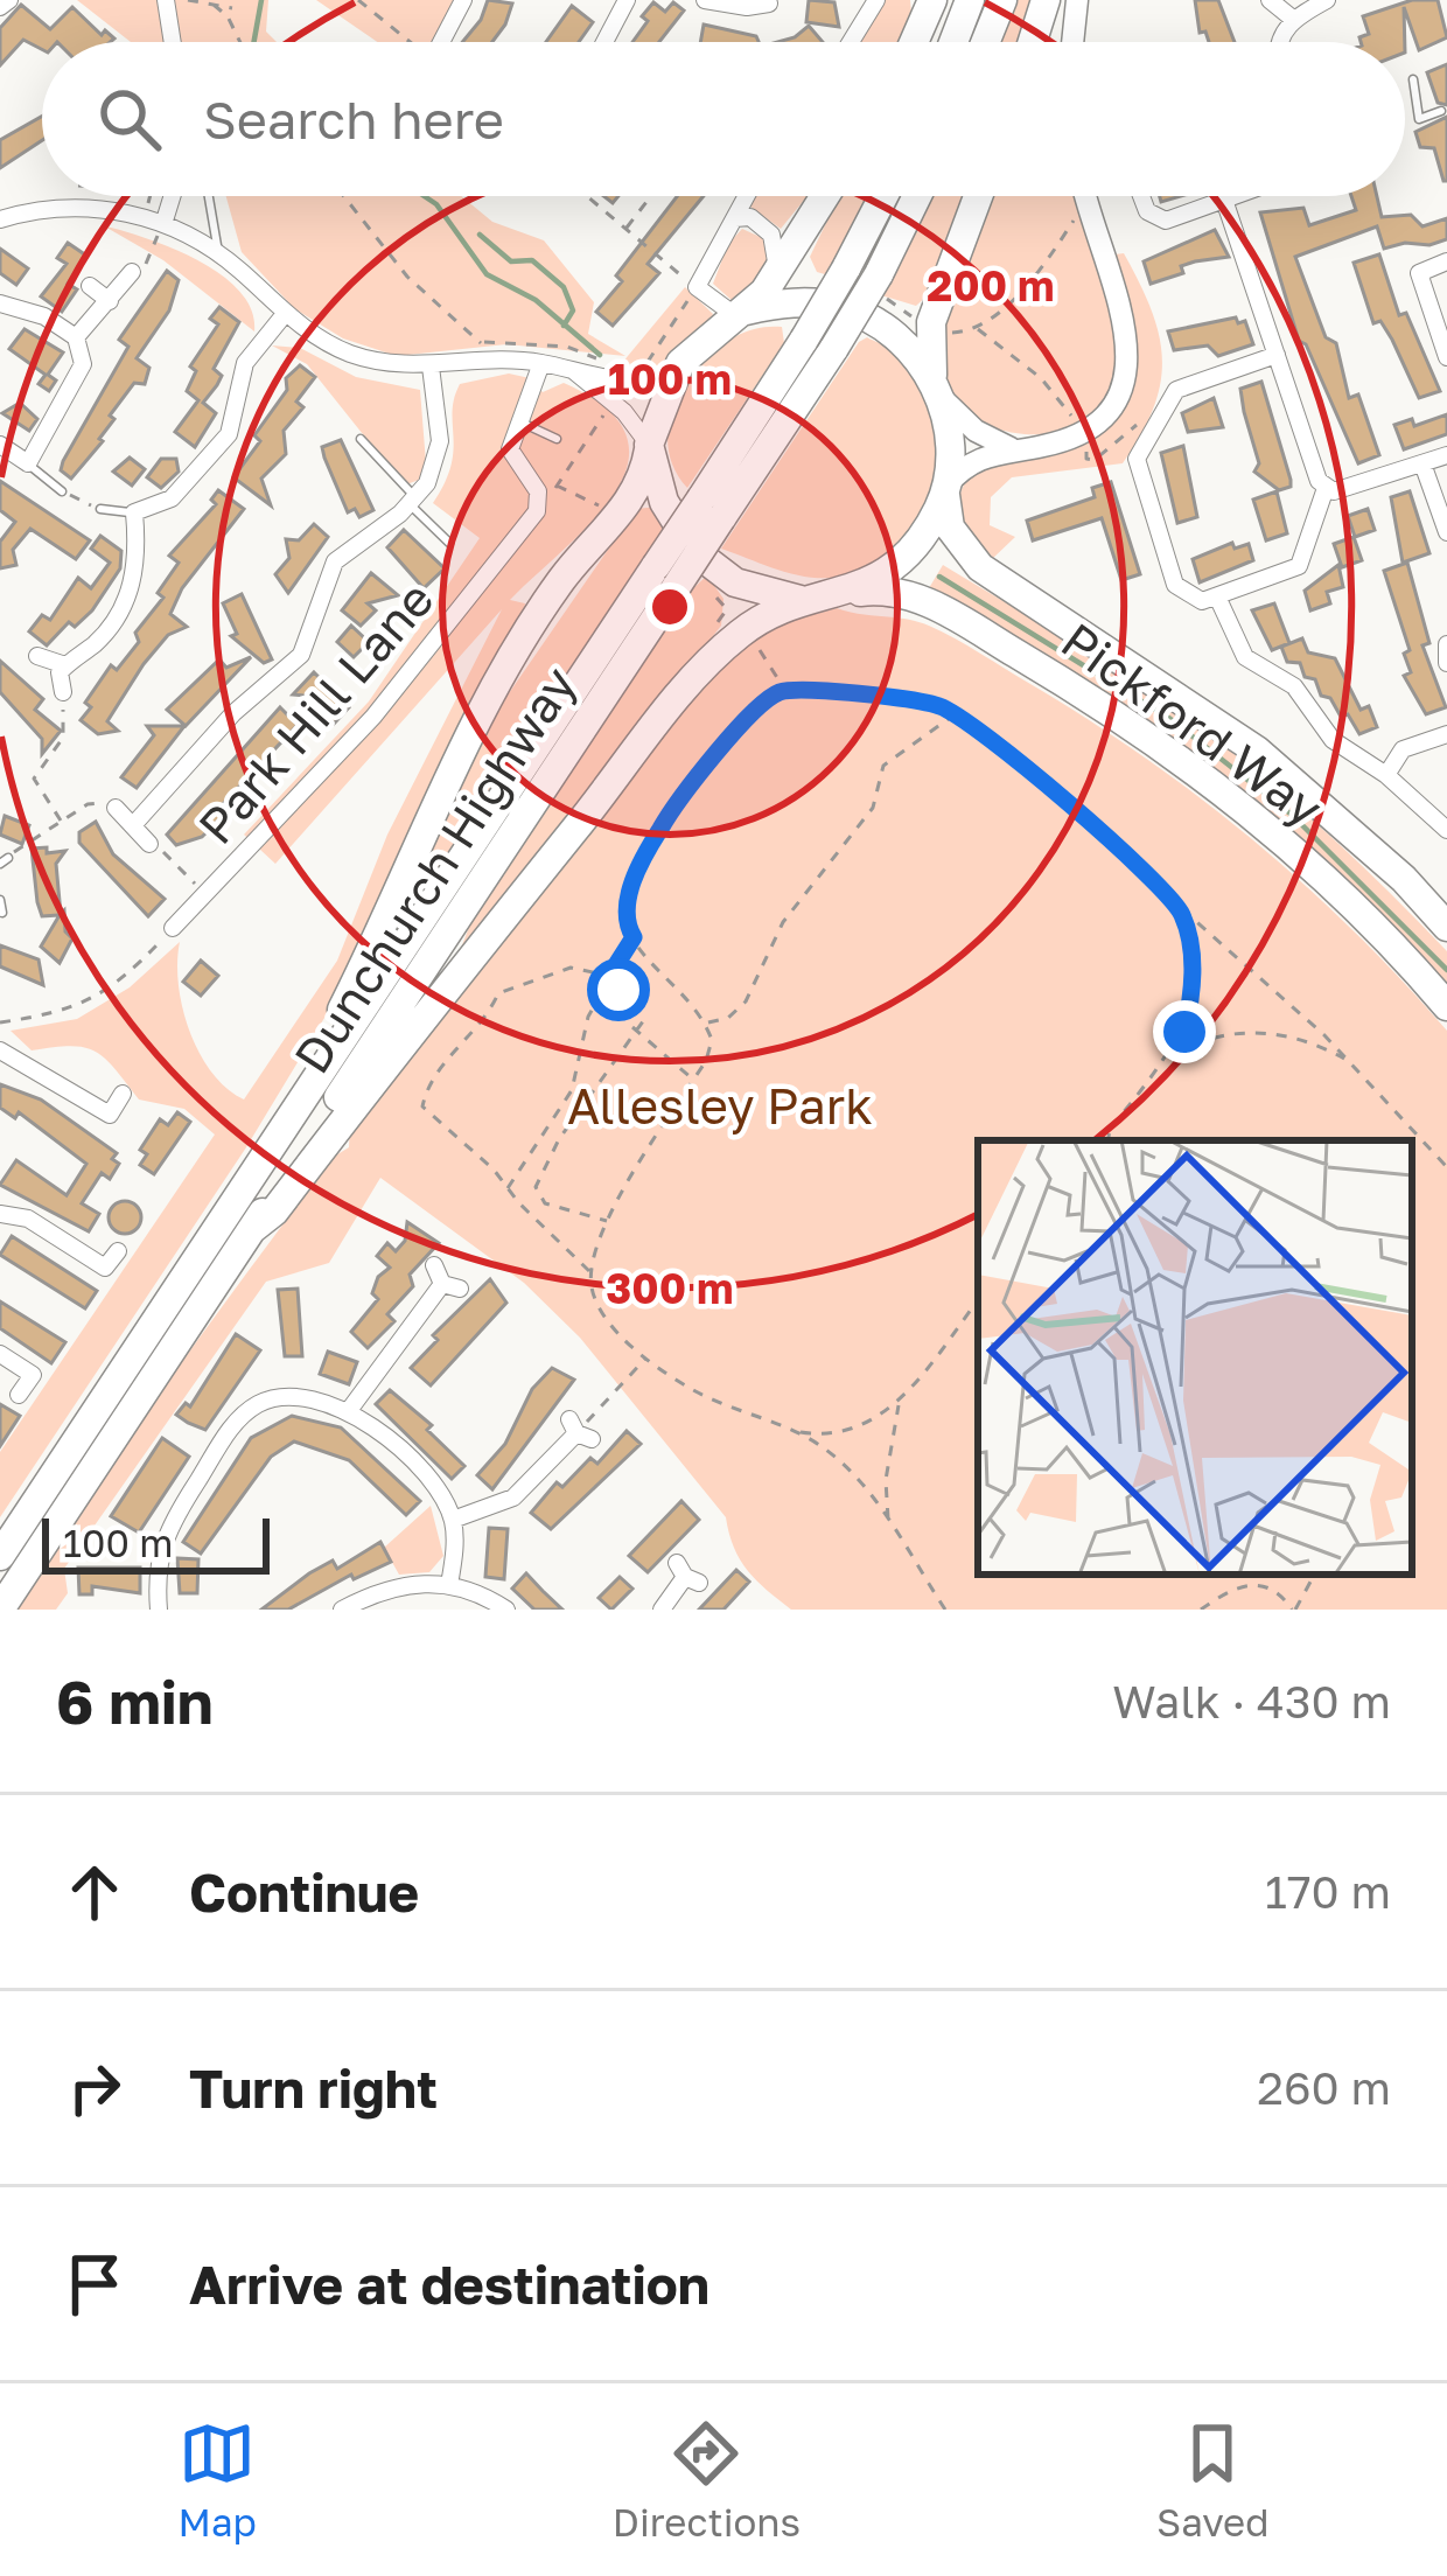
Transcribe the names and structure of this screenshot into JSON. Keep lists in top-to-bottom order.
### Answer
{
  "streets": {
    "highway": ["Pickford Way", "Dunchurch Highway"],
    "street": ["Park Hill Lane"]
  },
  "parks": ["Allesley Park"],
  "scale_bar": "100 m",
  "page": {
    "search": "Search here",
    "scale": "100 m",
    "heading": ["6 min", "Walk · 430 m"],
    "list": [
      ["Continue", "170 m"],
      ["Turn right", "260 m"],
      "Arrive at destination"
    ],
    "nav": ["Map", "Directions", "Saved"]
  },
  "rings": ["200 m", "100 m", "300 m"]
}
